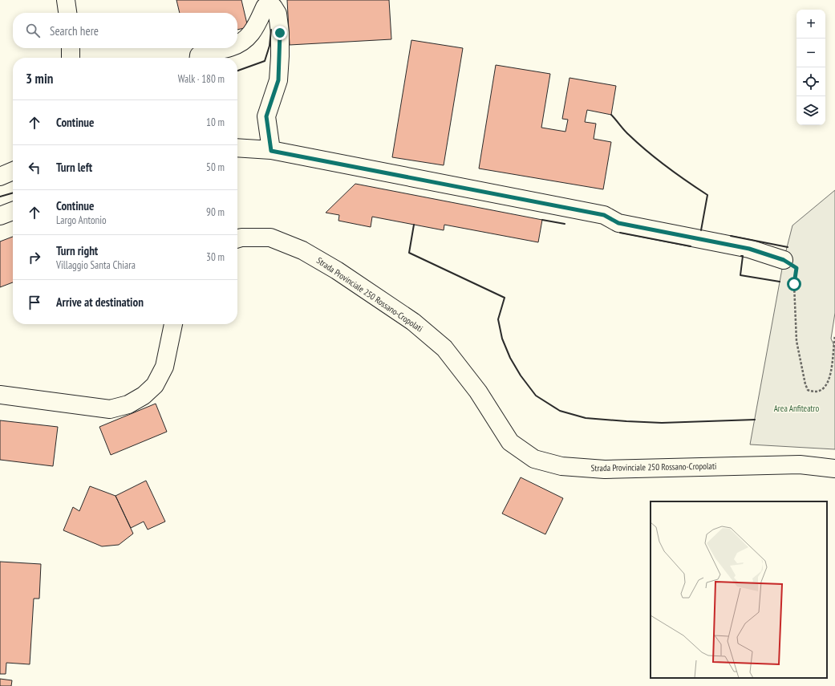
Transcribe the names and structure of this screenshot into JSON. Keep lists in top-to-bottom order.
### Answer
{
  "streets": {
    "main road": ["Strada Provinciale 250 Rossano-Cropolati"]
  },
  "parks": ["Area Anfiteatro"],
  "page": {
    "map_buttons": ["+", "−"],
    "search": "Search here",
    "heading": ["3 min", "Walk · 180 m"],
    "list": [
      ["Continue", "10 m"],
      ["Turn left", "50 m"],
      ["Continue", "Largo Antonio", "90 m"],
      ["Turn right", "Villaggio Santa Chiara", "30 m"],
      "Arrive at destination"
    ]
  }
}
